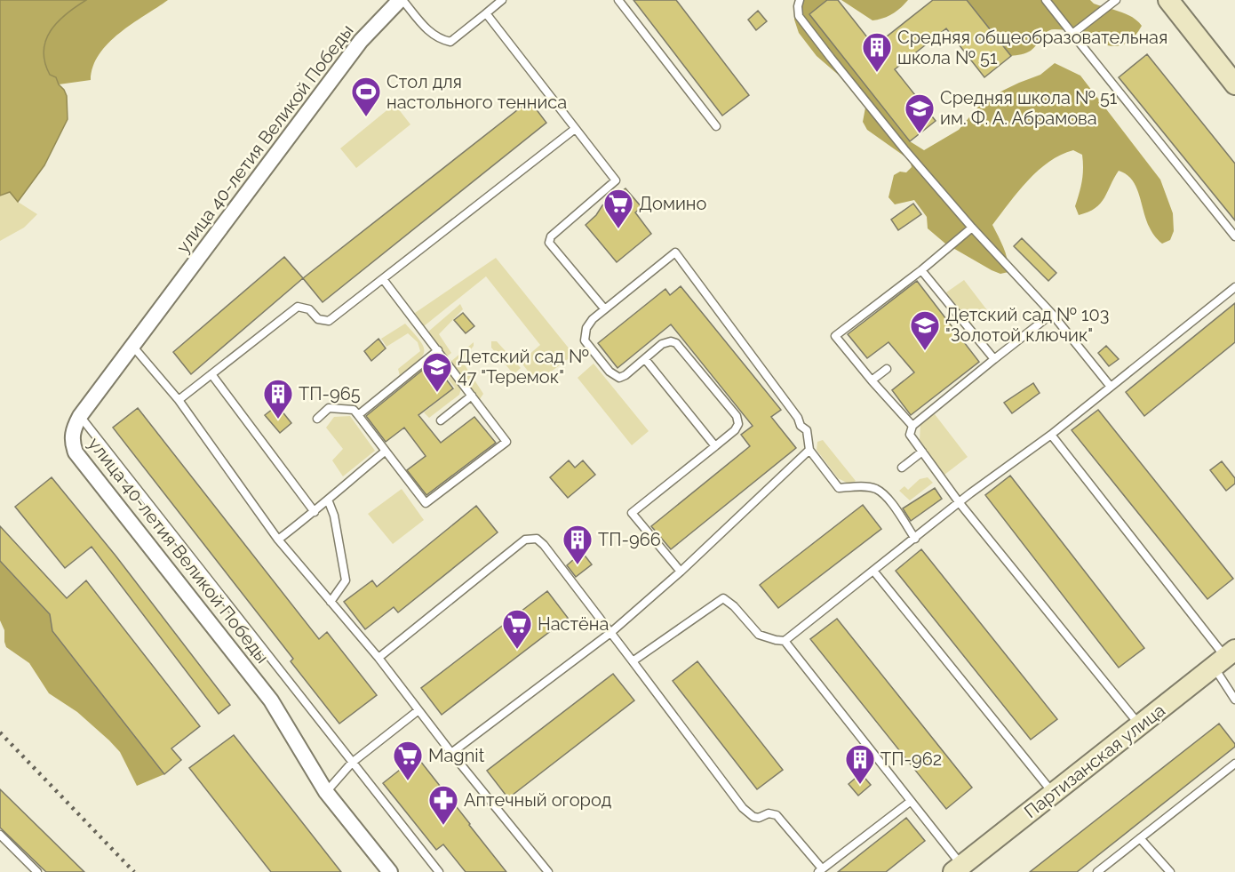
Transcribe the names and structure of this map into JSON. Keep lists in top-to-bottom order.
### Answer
{
  "streets": {
    "street": ["улица 40-летия Великой Победы", "Партизанская улица"]
  },
  "places": {
    "building": [
      "Средняя общеобразовательная школа № 51",
      "ТП-965",
      "ТП-966",
      "ТП-962"
    ],
    "sports": ["Стол для настольного тенниса"],
    "school or university": ["Средняя школа № 51 им. Ф. А. Абрамова", "Детский сад № 103 \"Золотой ключик\"", "Детский сад № 47 \"Теремок\""],
    "supermarket": ["Домино", "Настёна", "Magnit"],
    "pharmacy": ["Аптечный огород"]
  }
}
